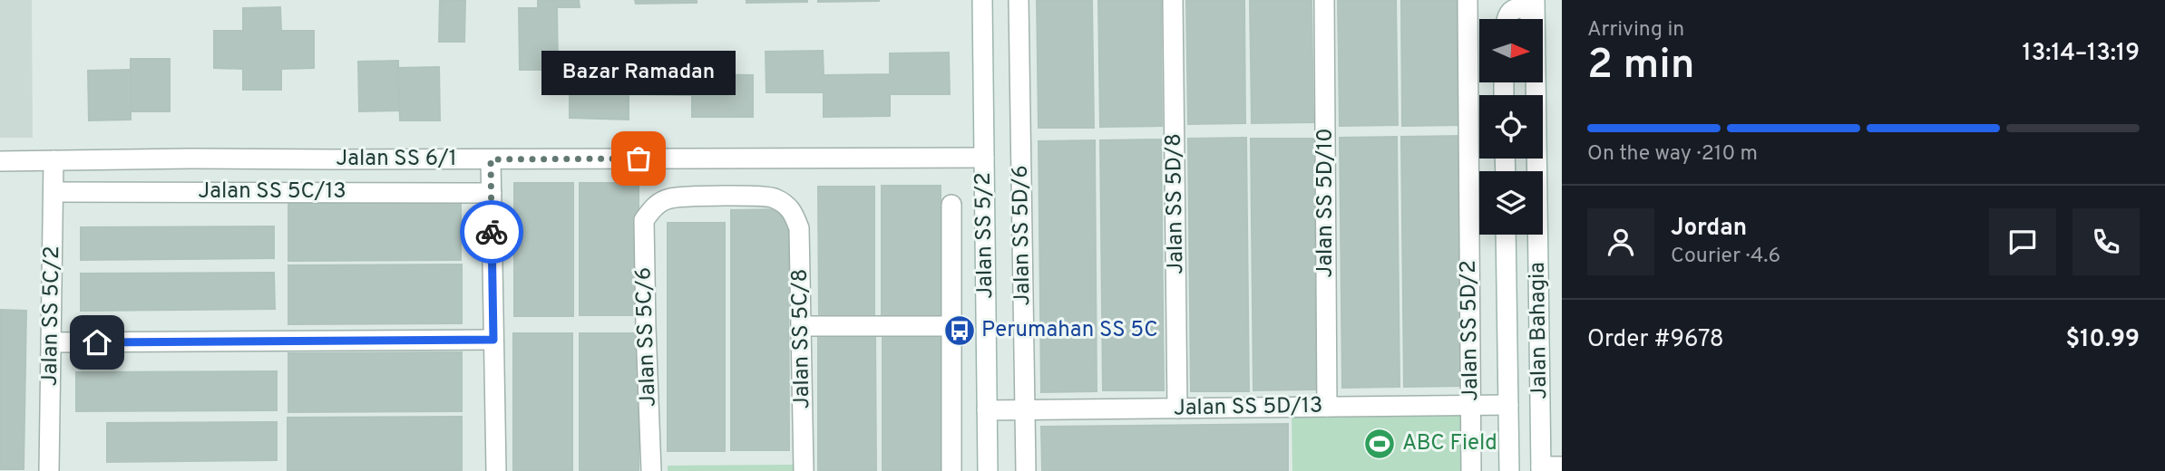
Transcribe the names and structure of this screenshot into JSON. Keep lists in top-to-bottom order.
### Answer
{
  "streets": {
    "street": [
      "Jalan SS 6/1",
      "Jalan SS 5C/13",
      "Jalan SS 5D/10",
      "Jalan SS 5D/8",
      "Jalan SS 5/2",
      "Jalan SS 5D/6",
      "Jalan SS 5C/2",
      "Jalan SS 5D/2",
      "Jalan Bahagia",
      "Jalan SS 5C/6",
      "Jalan SS 5C/8",
      "Jalan SS 5D/13"
    ]
  },
  "crossings": [
    ["Jalan SS 6/1", "Jalan SS 5/2"],
    ["Jalan SS 6/1", "Jalan SS 5C/2"],
    ["Jalan SS 5C/13", "Jalan SS 5C/2"],
    ["Jalan SS 5D/10", "Jalan SS 5D/13"],
    ["Jalan SS 5D/8", "Jalan SS 5D/13"],
    ["Jalan SS 5/2", "Jalan SS 5D/13"],
    ["Jalan SS 5D/6", "Jalan SS 5D/13"],
    ["Jalan SS 5D/2", "Jalan SS 5D/13"],
    ["Jalan Bahagia", "Jalan SS 5D/13"],
    ["Jalan SS 5C/6", "Jalan SS 5C/8"]
  ],
  "places": {
    "other": ["Bazar Ramadan"],
    "bus stop": ["Perumahan SS 5C"],
    "sports": ["ABC Field"]
  },
  "north": "right",
  "page": {
    "heading": ["2 min", "Arriving in", "13:14–13:19"],
    "panel": [
      "Jordan",
      "Courier · 4.6",
      "Order #9678",
      "$10.99"
    ],
    "bubble": "Bazar Ramadan",
    "bar": "On the way · 210 m"
  }
}
